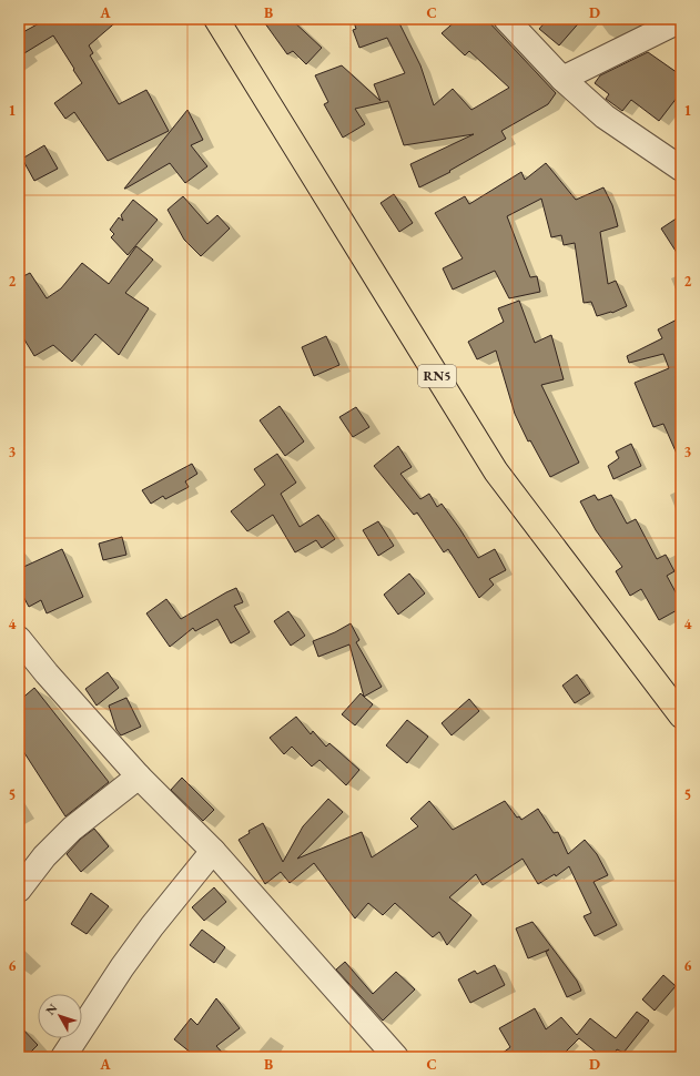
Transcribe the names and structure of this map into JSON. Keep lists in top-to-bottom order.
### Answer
{
  "streets": {
    "highway": ["RN5"]
  },
  "north": "top left",
  "grid": {
    "columns": [
      "A",
      "B",
      "C",
      "D"
    ],
    "rows": [
      "1",
      "2",
      "3",
      "4",
      "5",
      "6"
    ]
  }
}
